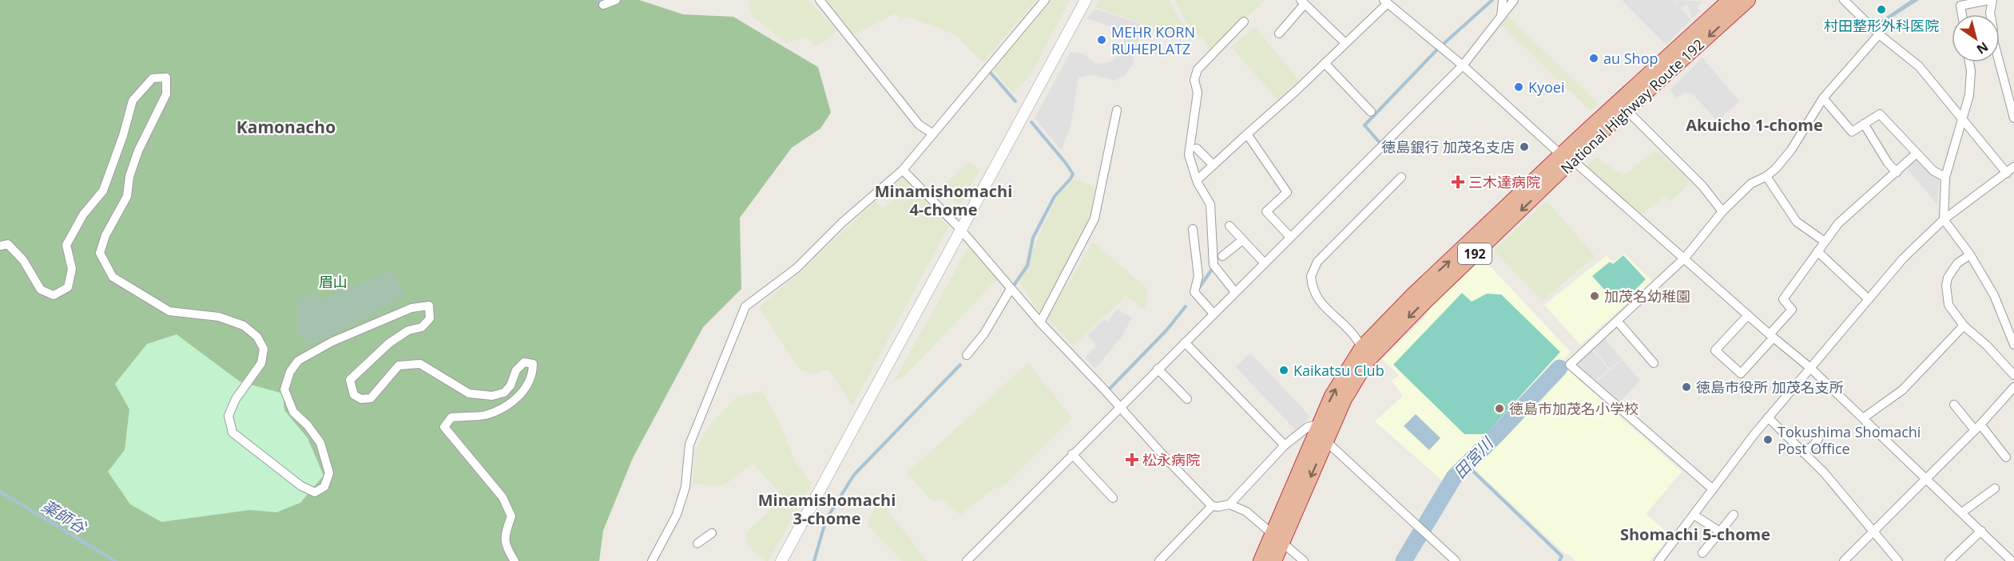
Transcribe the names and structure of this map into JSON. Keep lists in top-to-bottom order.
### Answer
{
  "streets": {
    "highway": ["National Highway Route 192", "192"]
  },
  "districts": [
    "Akuicho 1-chome",
    "Kamonacho",
    "Minamishomachi 4-chome",
    "Minamishomachi 3-chome",
    "Shomachi 5-chome"
  ],
  "water": ["田宮川", "薬師谷"],
  "parks": ["眉山"],
  "places": {
    "other": [
      "村田整形外科医院",
      "MEHR KORN RUHEPLATZ",
      "au Shop",
      "Kyoei",
      "徳島銀行 加茂名支店",
      "加茂名幼稚園",
      "Kaikatsu Club",
      "徳島市役所 加茂名支所",
      "徳島市加茂名小学校",
      "Tokushima Shomachi Post Office"
    ],
    "health": ["三木達病院", "松永病院"]
  },
  "north": "bottom right"
}
